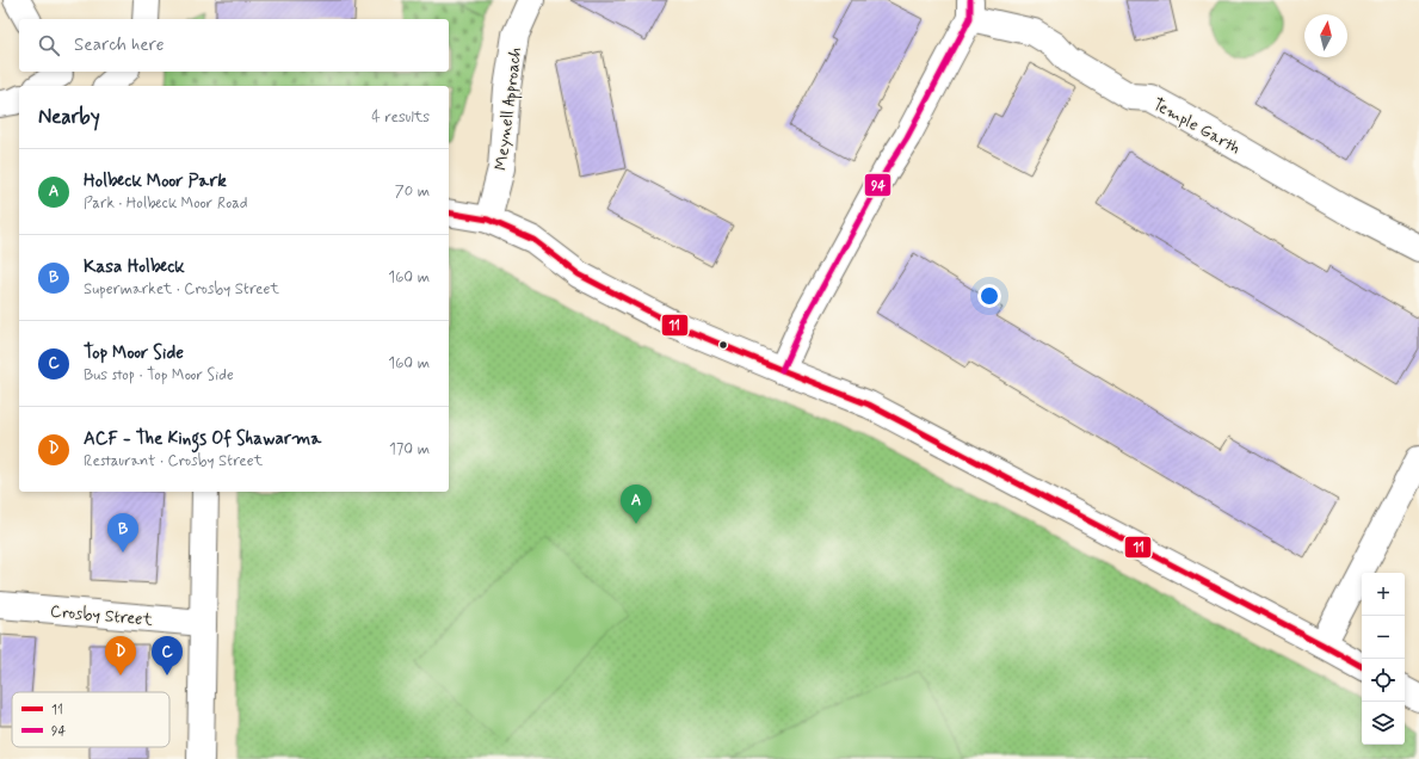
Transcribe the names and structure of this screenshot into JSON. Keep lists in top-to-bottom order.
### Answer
{
  "streets": {
    "street": ["Meynell Approach", "Temple Garth", "Crosby Street"]
  },
  "lines": ["transit line 94", "transit line 11"],
  "legend": ["11", "94"],
  "north": "top",
  "page": {
    "search": "Search here",
    "heading": ["Nearby", "4 results"],
    "list": [
      {
        "mark": "A",
        "name": "Holbeck Moor Park",
        "note": "Park · Holbeck Moor Road",
        "value": "70 m"
      },
      {
        "mark": "B",
        "name": "Kasa Holbeck",
        "note": "Supermarket · Crosby Street",
        "value": "160 m"
      },
      {
        "mark": "C",
        "name": "Top Moor Side",
        "note": "Bus stop · Top Moor Side",
        "value": "160 m"
      },
      {
        "mark": "D",
        "name": "ACF - The Kings Of Shawarma",
        "note": "Restaurant · Crosby Street",
        "value": "170 m"
      }
    ],
    "pins": [
      "A",
      "B",
      "C",
      "D"
    ],
    "map_buttons": ["+", "−"]
  }
}
